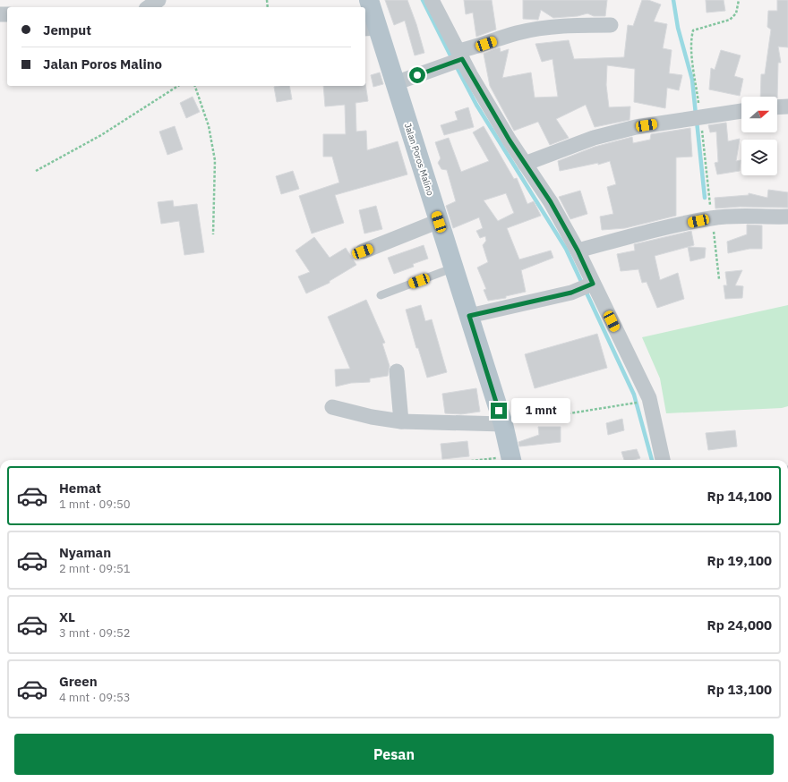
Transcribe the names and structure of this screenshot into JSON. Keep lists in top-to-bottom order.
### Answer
{
  "streets": {
    "main road": ["Jalan Poros Malino"]
  },
  "north": "right",
  "page": {
    "banner": ["Jemput", "Jalan Poros Malino"],
    "bubble": "1 mnt",
    "list": [
      {
        "name": "Hemat",
        "note": "1 mnt · 09:50",
        "value": "Rp 14,100"
      },
      {
        "name": "Nyaman",
        "note": "2 mnt · 09:51",
        "value": "Rp 19,100"
      },
      {
        "name": "XL",
        "note": "3 mnt · 09:52",
        "value": "Rp 24,000"
      },
      {
        "name": "Green",
        "note": "4 mnt · 09:53",
        "value": "Rp 13,100"
      }
    ],
    "buttons": "Pesan"
  }
}
